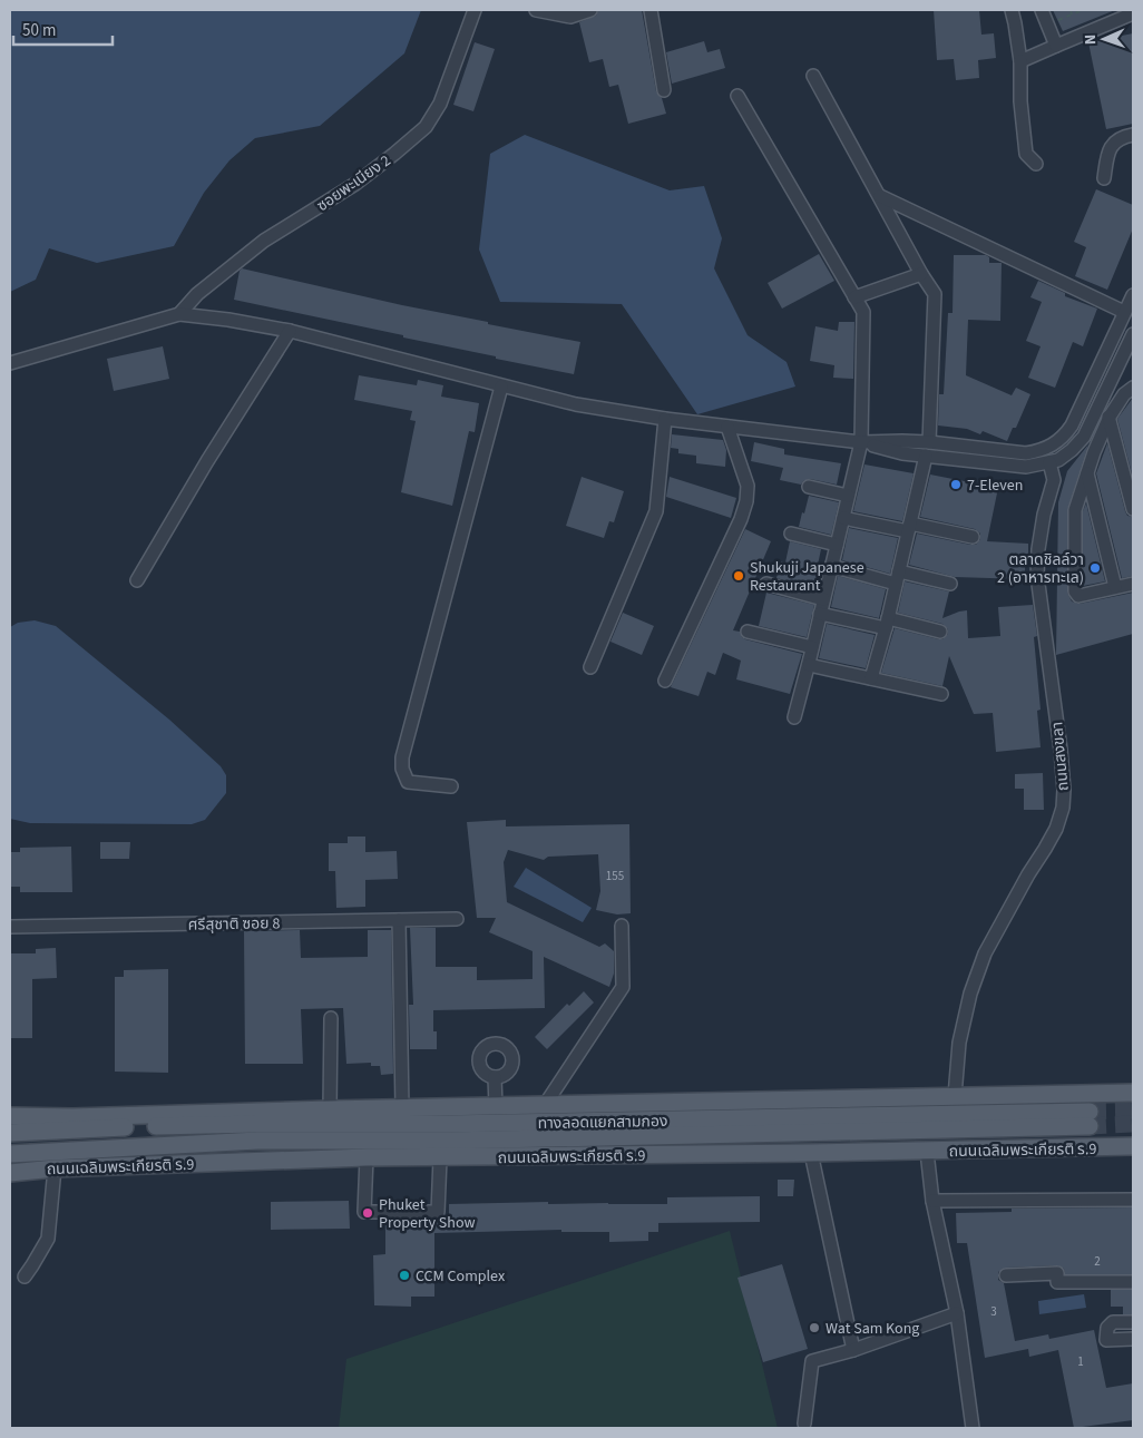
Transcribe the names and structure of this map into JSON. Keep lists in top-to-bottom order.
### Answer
{
  "streets": {
    "main road": ["ทางลอดแยกสามกอง", "ถนนเฉลิมพระเกียรติ ร.9"],
    "street": ["ซอยพะเนียง 2", "ถนนสงขลา", "ศรีสุชาติ ซอย 8"]
  },
  "crossings": [
    ["ทางลอดแยกสามกอง", "ถนนเฉลิมพระเกียรติ ร.9"]
  ],
  "places": [
    "7-Eleven",
    "ตลาดชิลล์วา 2 (อาหารทะเล)",
    "Shukuji Japanese Restaurant",
    "Phuket Property Show",
    "CCM Complex",
    "Wat Sam Kong"
  ],
  "house_numbers": [
    "155",
    "2",
    "3",
    "1"
  ],
  "scale_bar": "50 m",
  "north": "left"
}
